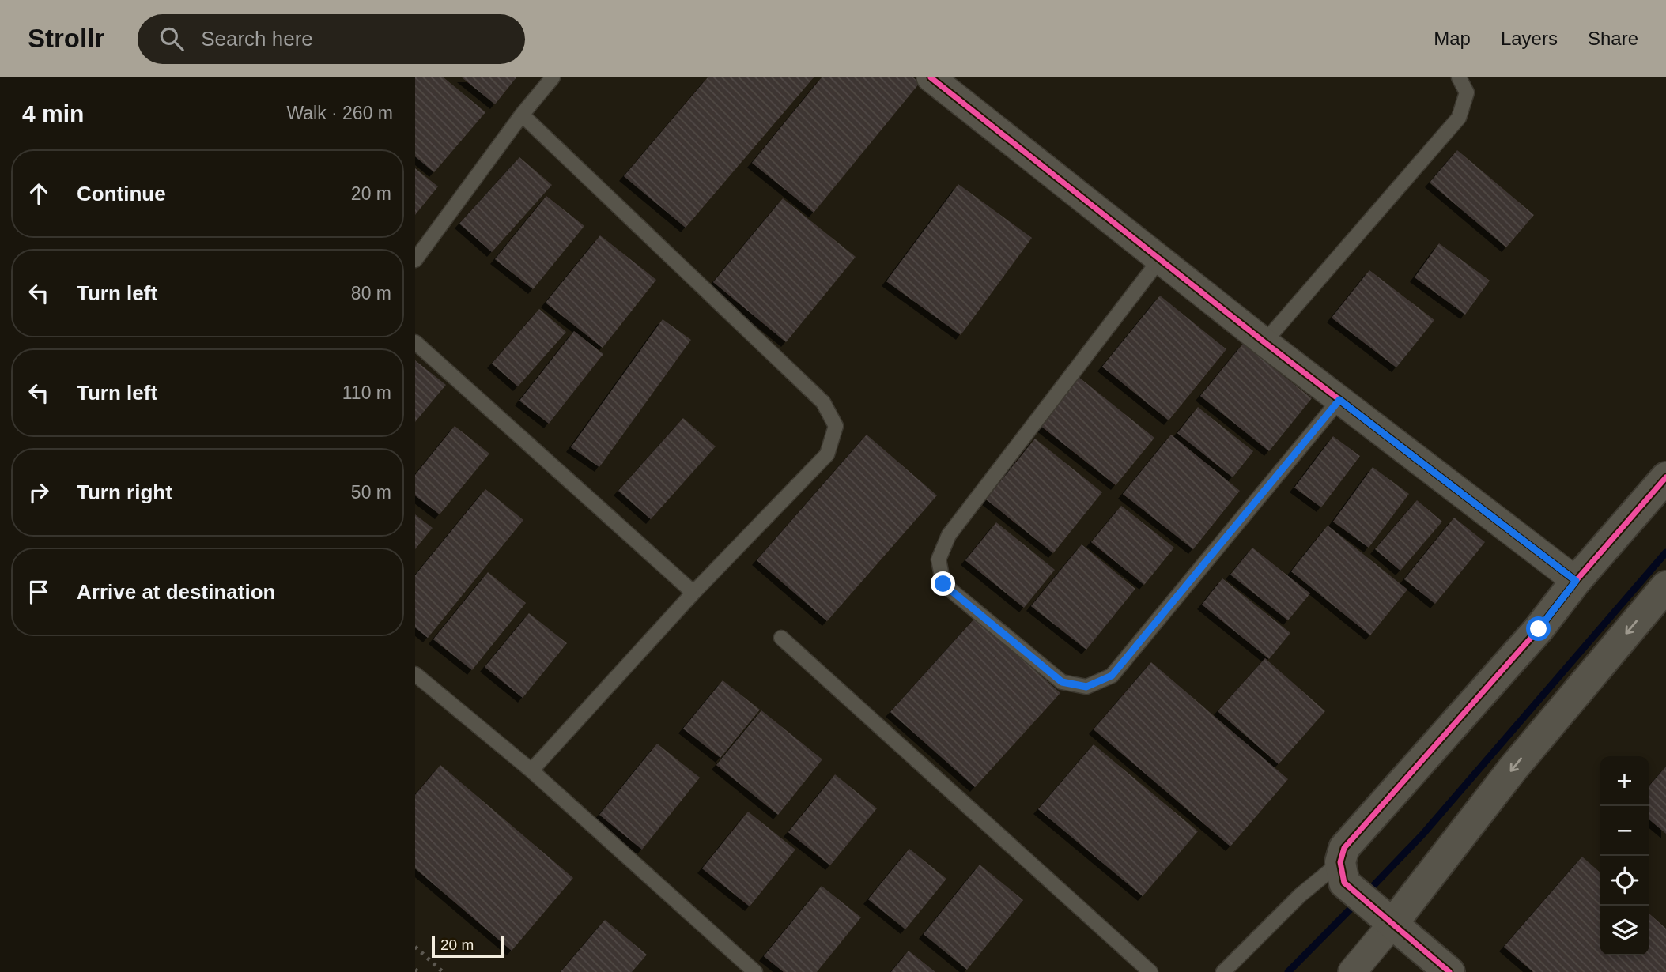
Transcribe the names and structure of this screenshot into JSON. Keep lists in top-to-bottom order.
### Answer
{
  "scale_bar": "20 m",
  "page": {
    "header": "Strollr",
    "search": "Search here",
    "nav": ["Map", "Layers", "Share"],
    "heading": ["4 min", "Walk · 260 m"],
    "list": [
      ["Continue", "20 m"],
      ["Turn left", "80 m"],
      ["Turn left", "110 m"],
      ["Turn right", "50 m"],
      "Arrive at destination"
    ],
    "map_buttons": ["+", "−"],
    "scale": "20 m"
  }
}
